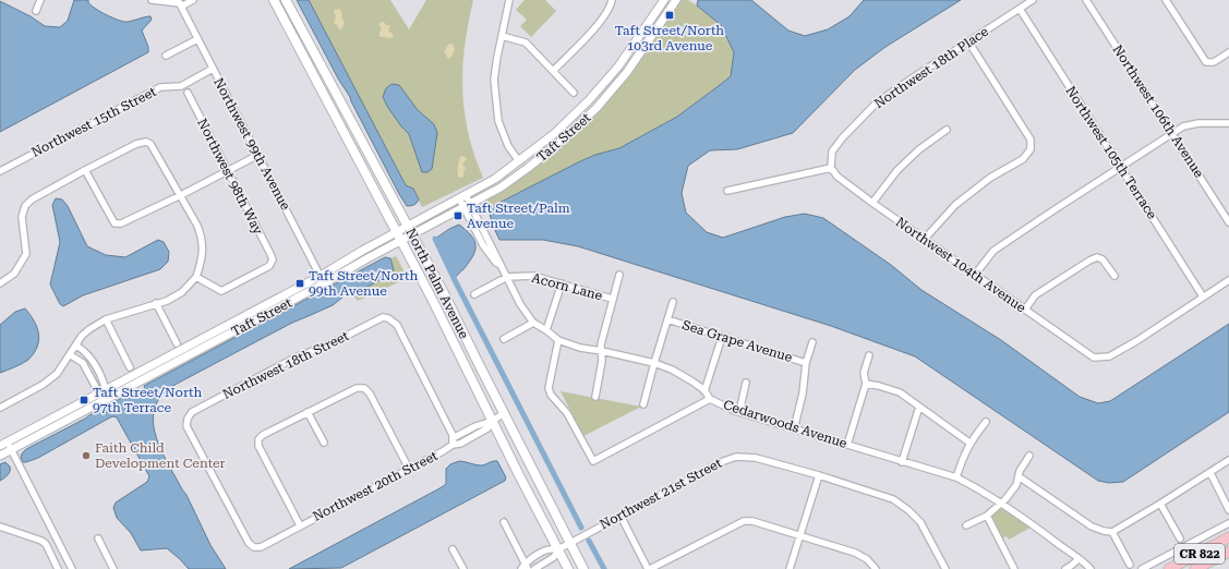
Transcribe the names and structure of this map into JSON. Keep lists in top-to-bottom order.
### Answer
{
  "streets": {
    "main road": ["North Palm Avenue", "CR 822"],
    "street": [
      "Northwest 18th Place",
      "Northwest 106th Avenue",
      "Northwest 15th Street",
      "Taft Street",
      "Northwest 99th Avenue",
      "Northwest 105th Terrace",
      "Northwest 98th Way",
      "Northwest 104th Avenue",
      "Acorn Lane",
      "Sea Grape Avenue",
      "Northwest 18th Street",
      "Cedarwoods Avenue",
      "Northwest 20th Street",
      "Northwest 21st Street"
    ]
  },
  "crossings": [
    ["Northwest 18th Place", "Northwest 105th Terrace"],
    ["Northwest 18th Place", "Northwest 104th Avenue"],
    ["Northwest 15th Street", "Northwest 99th Avenue"],
    ["Taft Street", "Northwest 99th Avenue"],
    ["Taft Street", "North Palm Avenue"],
    ["Taft Street", "Cedarwoods Avenue"],
    ["Northwest 105th Terrace", "Northwest 104th Avenue"],
    ["North Palm Avenue", "Northwest 20th Street"],
    ["North Palm Avenue", "Northwest 21st Street"],
    ["Acorn Lane", "Cedarwoods Avenue"],
    ["Northwest 18th Street", "Northwest 20th Street"]
  ],
  "places": {
    "transit": [
      "Taft Street/North 103rd Avenue",
      "Taft Street/Palm Avenue",
      "Taft Street/North 99th Avenue",
      "Taft Street/North 97th Terrace"
    ],
    "other": ["Faith Child Development Center"]
  }
}
